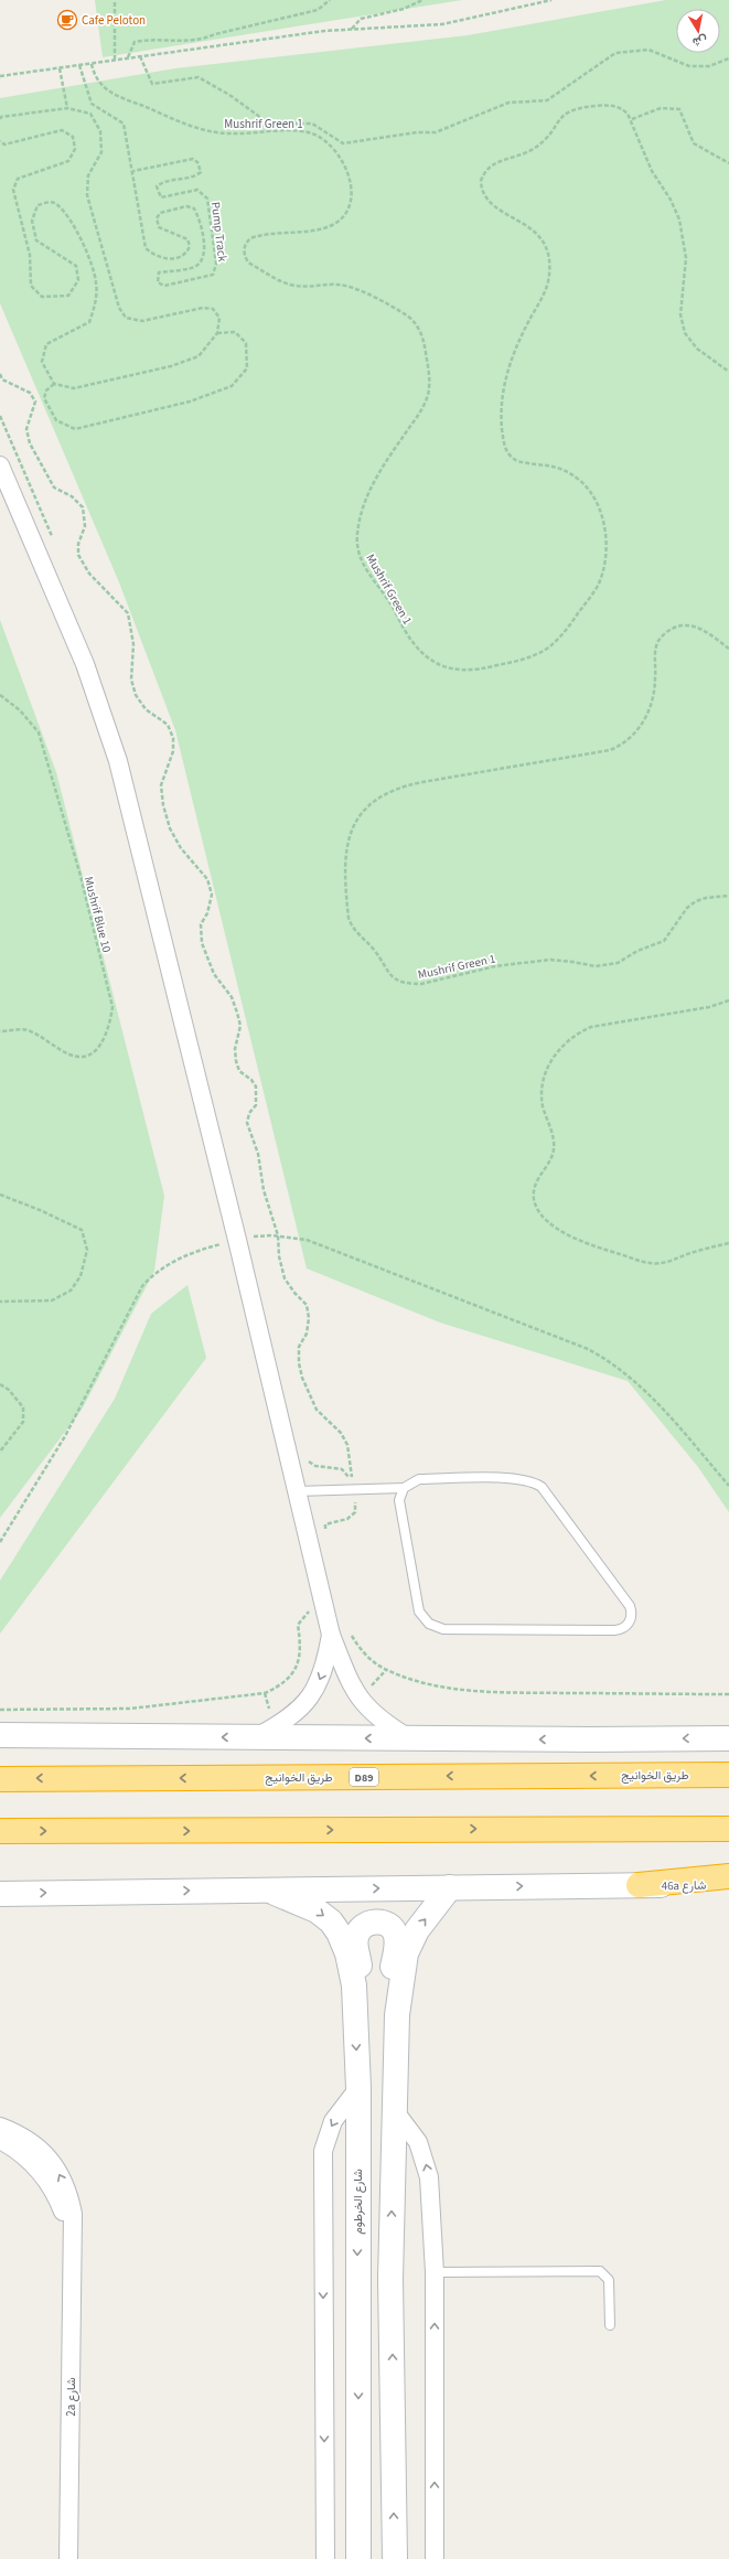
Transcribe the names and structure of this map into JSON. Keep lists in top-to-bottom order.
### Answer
{
  "streets": {
    "highway": ["طريق الخوانيج", "D89"],
    "main road": ["46a شارع", "شارع الخرطوم"],
    "street": ["2a شارع"],
    "path": ["Mushrif Green 1", "Pump Track", "Mushrif Blue 10"]
  },
  "crossings": [
    ["46a شارع", "شارع الخرطوم"]
  ],
  "places": {
    "cafe": ["Cafe Peloton"]
  },
  "north": "bottom"
}
